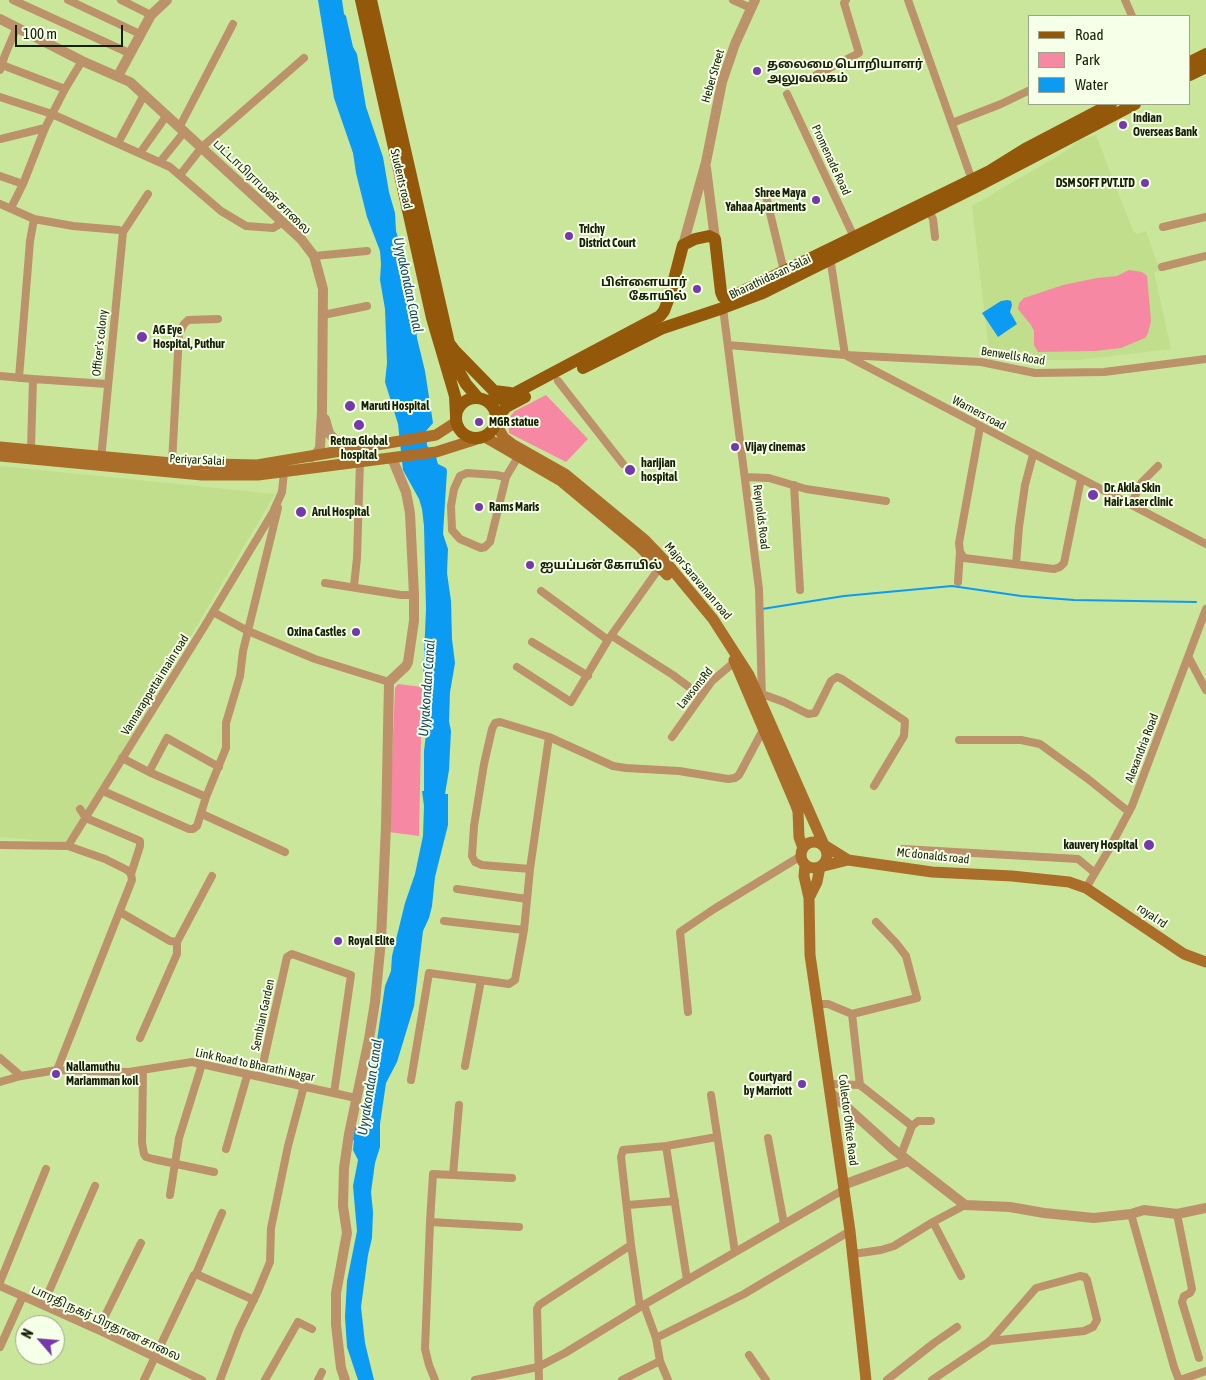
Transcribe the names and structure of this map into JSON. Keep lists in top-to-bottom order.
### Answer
{
  "streets": {
    "main road": [
      "Students road",
      "Bharathidasan Salai",
      "Periyar Salai",
      "Major Saravanan road",
      "MC donalds road",
      "royal rd",
      "Collector Office Road"
    ],
    "street": [
      "Heber Street",
      "Promenade Road",
      "பட்டாபிராமன் சாலை",
      "Officer's colony",
      "Benwells Road",
      "Warners road",
      "Reynolds Road",
      "Vannarappettai main road",
      "LawsonsRd",
      "Alexandria Road",
      "Sembian Garden",
      "Link Road to Bharathi Nagar",
      "பாரதி நகர் பிரதான சாலை"
    ]
  },
  "crossings": [
    ["Promenade Road", "Bharathidasan Salai"],
    ["Students road", "Bharathidasan Salai"],
    ["Students road", "Periyar Salai"],
    ["Students road", "Major Saravanan road"],
    ["பட்டாபிராமன் சாலை", "Periyar Salai"],
    ["Bharathidasan Salai", "Periyar Salai"],
    ["Bharathidasan Salai", "Reynolds Road"],
    ["Bharathidasan Salai", "Major Saravanan road"],
    ["Officer's colony", "Periyar Salai"],
    ["Benwells Road", "Warners road"],
    ["Warners road", "Reynolds Road"],
    ["Periyar Salai", "Major Saravanan road"],
    ["Periyar Salai", "Vannarappettai main road"],
    ["Reynolds Road", "Major Saravanan road"],
    ["Major Saravanan road", "LawsonsRd"],
    ["Major Saravanan road", "Collector Office Road"],
    ["Alexandria Road", "MC donalds road"],
    ["Alexandria Road", "royal rd"],
    ["MC donalds road", "royal rd"],
    ["MC donalds road", "Collector Office Road"],
    ["Sembian Garden", "Link Road to Bharathi Nagar"]
  ],
  "water": ["Uyyakondan Canal"],
  "places": [
    "தலைமை பொறியாளர் அலுவலகம்",
    "Indian Overseas Bank",
    "DSM SOFT PVT.LTD",
    "Shree Maya Yahaa Apartments",
    "Trichy District Court",
    "பிள்ளையார் கோயில்",
    "AG Eye Hospital, Puthur",
    "Maruti Hospital",
    "MGR statue",
    "Retna Global hospital",
    "Vijay cinemas",
    "harijian hospital",
    "Dr. Akila Skin Hair Laser clinic",
    "Rams Maris",
    "Arul Hospital",
    "ஐயப்பன் கோயில்",
    "Oxina Castles",
    "kauvery Hospital",
    "Royal Elite",
    "Nallamuthu Mariamman koil",
    "Courtyard by Marriott"
  ],
  "legend": ["Road", "Park", "Water"],
  "scale_bar": "100 m",
  "north": "top left"
}
